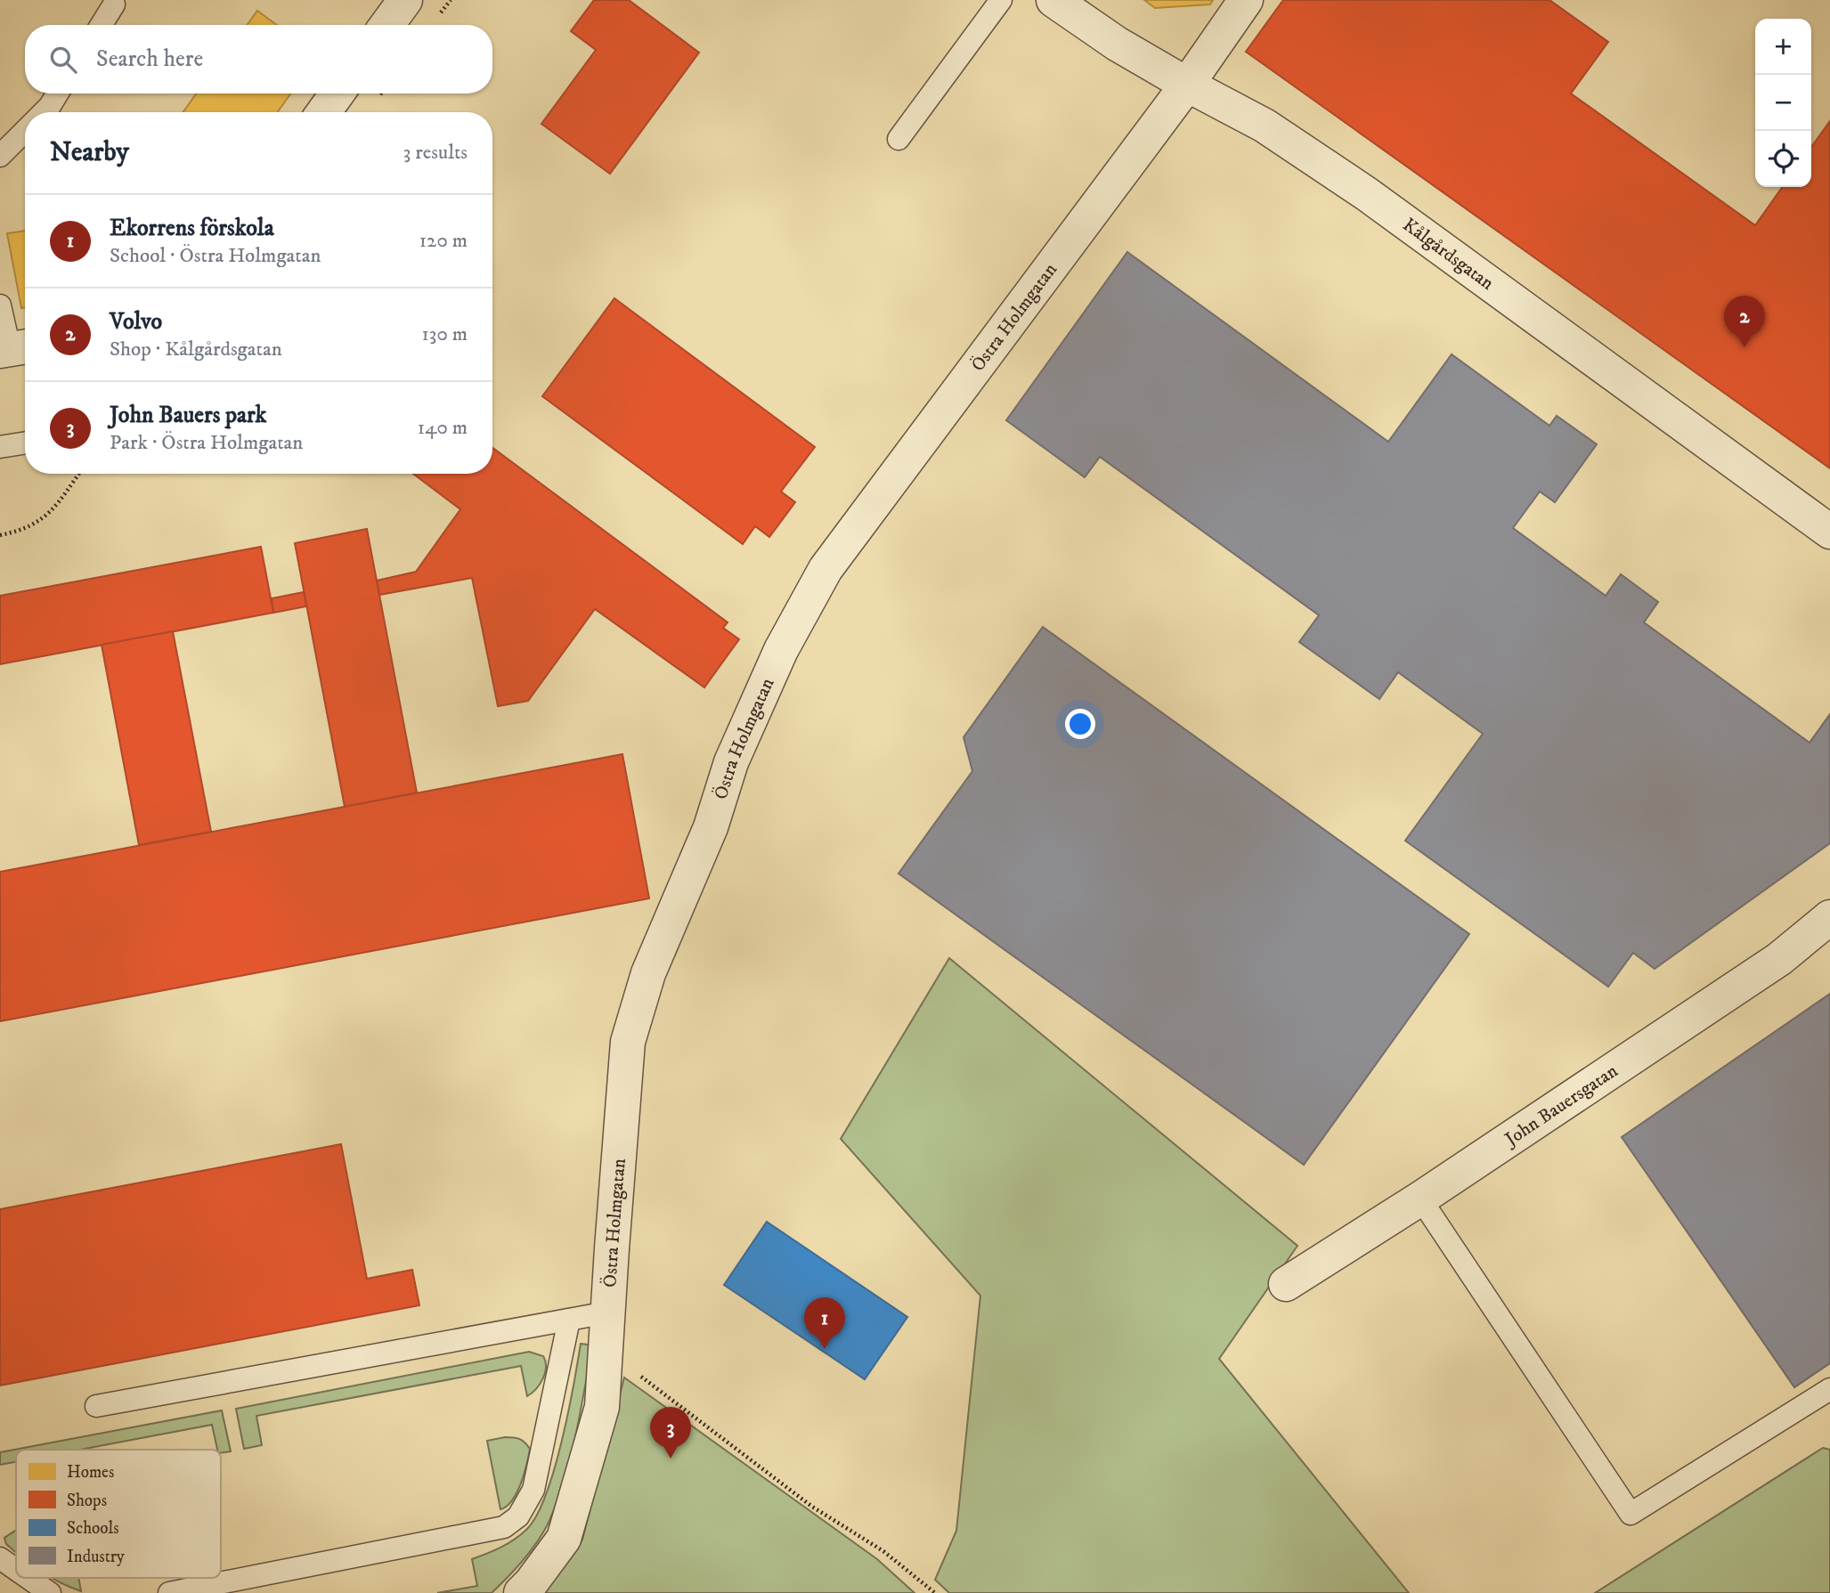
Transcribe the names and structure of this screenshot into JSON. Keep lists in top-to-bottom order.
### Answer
{
  "streets": {
    "street": ["Kålgårdsgatan", "Östra Holmgatan", "John Bauersgatan"]
  },
  "crossings": [
    ["Kålgårdsgatan", "Östra Holmgatan"]
  ],
  "legend": [
    "Homes",
    "Shops",
    "Schools",
    "Industry"
  ],
  "page": {
    "map_buttons": ["+", "−"],
    "search": "Search here",
    "heading": ["Nearby", "3 results"],
    "list": [
      {
        "mark": "1",
        "name": "Ekorrens förskola",
        "note": "School · Östra Holmgatan",
        "value": "120 m"
      },
      {
        "mark": "2",
        "name": "Volvo",
        "note": "Shop · Kålgårdsgatan",
        "value": "130 m"
      },
      {
        "mark": "3",
        "name": "John Bauers park",
        "note": "Park · Östra Holmgatan",
        "value": "140 m"
      }
    ],
    "pins": ["2", "1", "3"]
  }
}
